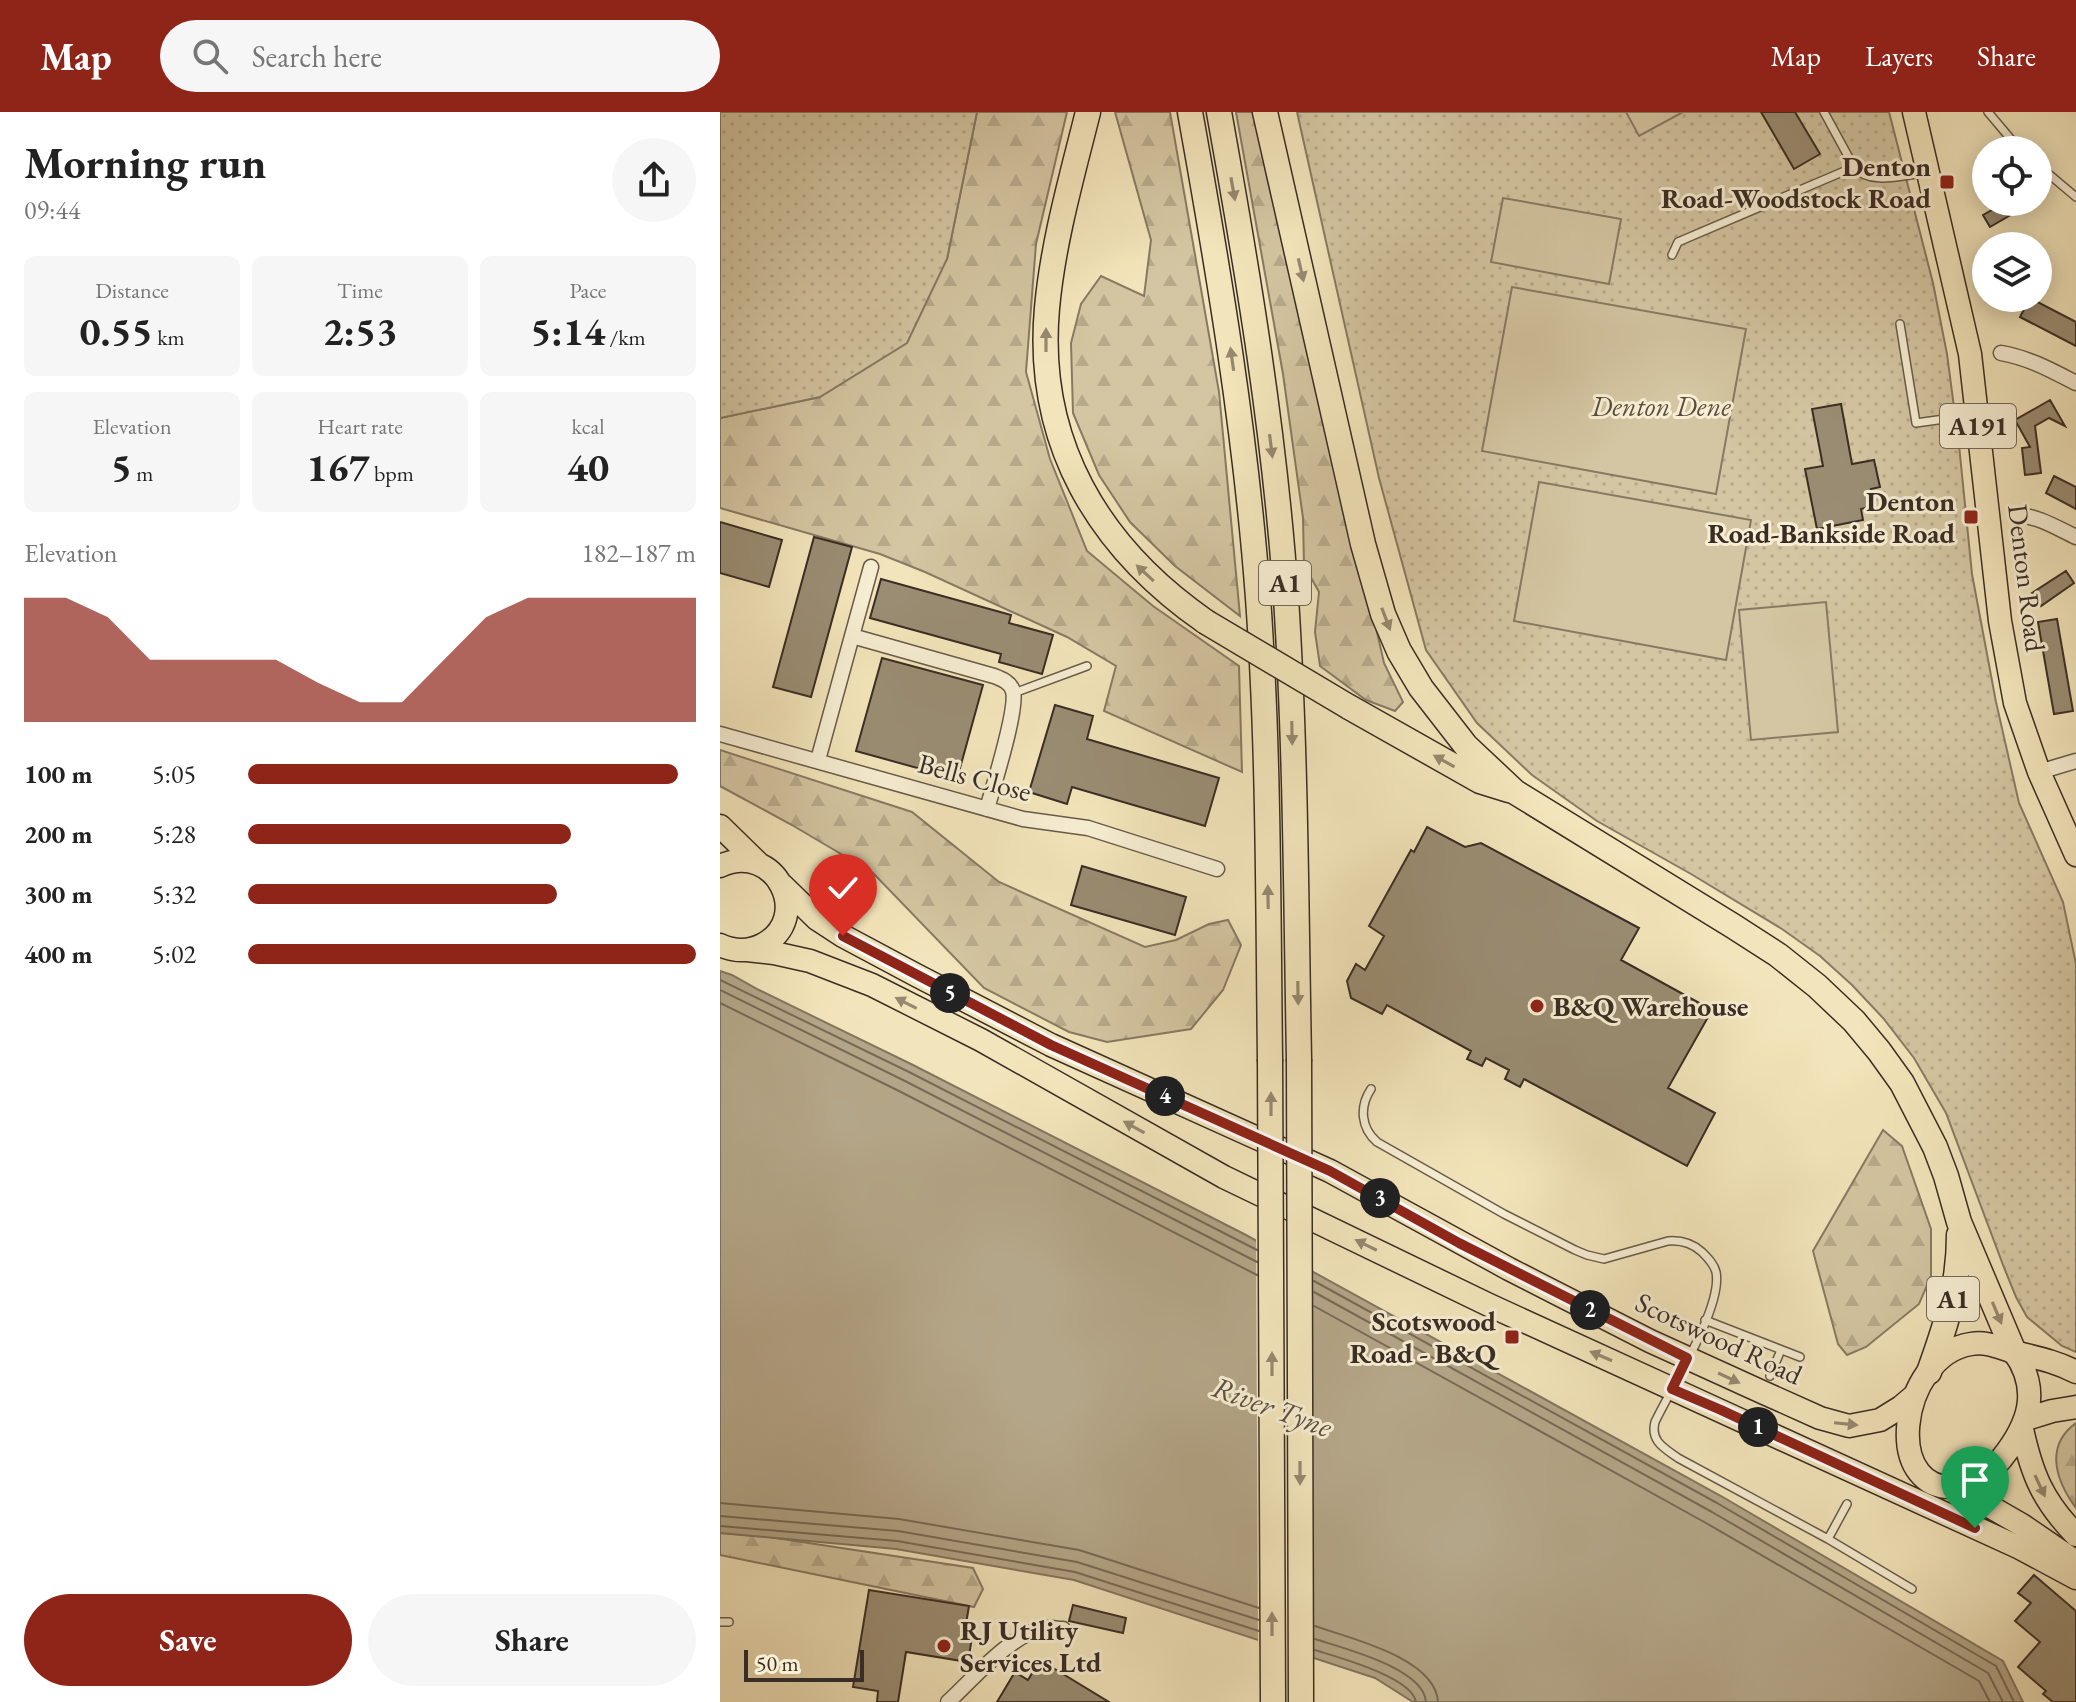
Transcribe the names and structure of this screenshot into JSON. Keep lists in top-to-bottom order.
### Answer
{
  "streets": {
    "highway": ["A1"],
    "main road": ["A191", "Denton Road", "Scotswood Road"],
    "street": ["Bells Close"]
  },
  "crossings": [
    ["A1", "Scotswood Road"]
  ],
  "water": ["River Tyne"],
  "parks": ["Denton Dene"],
  "places": {
    "transit": ["Denton Road-Woodstock Road", "Denton Road-Bankside Road", "Scotswood Road - B&Q"],
    "other": ["B&Q Warehouse", "RJ Utility Services Ltd"]
  },
  "scale_bar": "50 m",
  "page": {
    "header": "Map",
    "search": "Search here",
    "nav": ["Map", "Layers", "Share"],
    "heading": ["Morning run", "09:44"],
    "stats": [
      ["Distance", "0.55 km"],
      ["Time", "2:53"],
      ["Pace", "5:14 /km"],
      ["Elevation", "5 m"],
      ["Heart rate", "167 bpm"],
      ["kcal", "40"]
    ],
    "chart": ["Elevation", "182–187 m"],
    "list": [
      {
        "name": "100 m",
        "note": "5:05"
      },
      {
        "name": "200 m",
        "note": "5:28"
      },
      {
        "name": "300 m",
        "note": "5:32"
      },
      {
        "name": "400 m",
        "note": "5:02"
      }
    ],
    "pins": [
      "5",
      "4",
      "3",
      "2",
      "1"
    ],
    "buttons": ["Save", "Share"],
    "scale": "50 m"
  }
}
